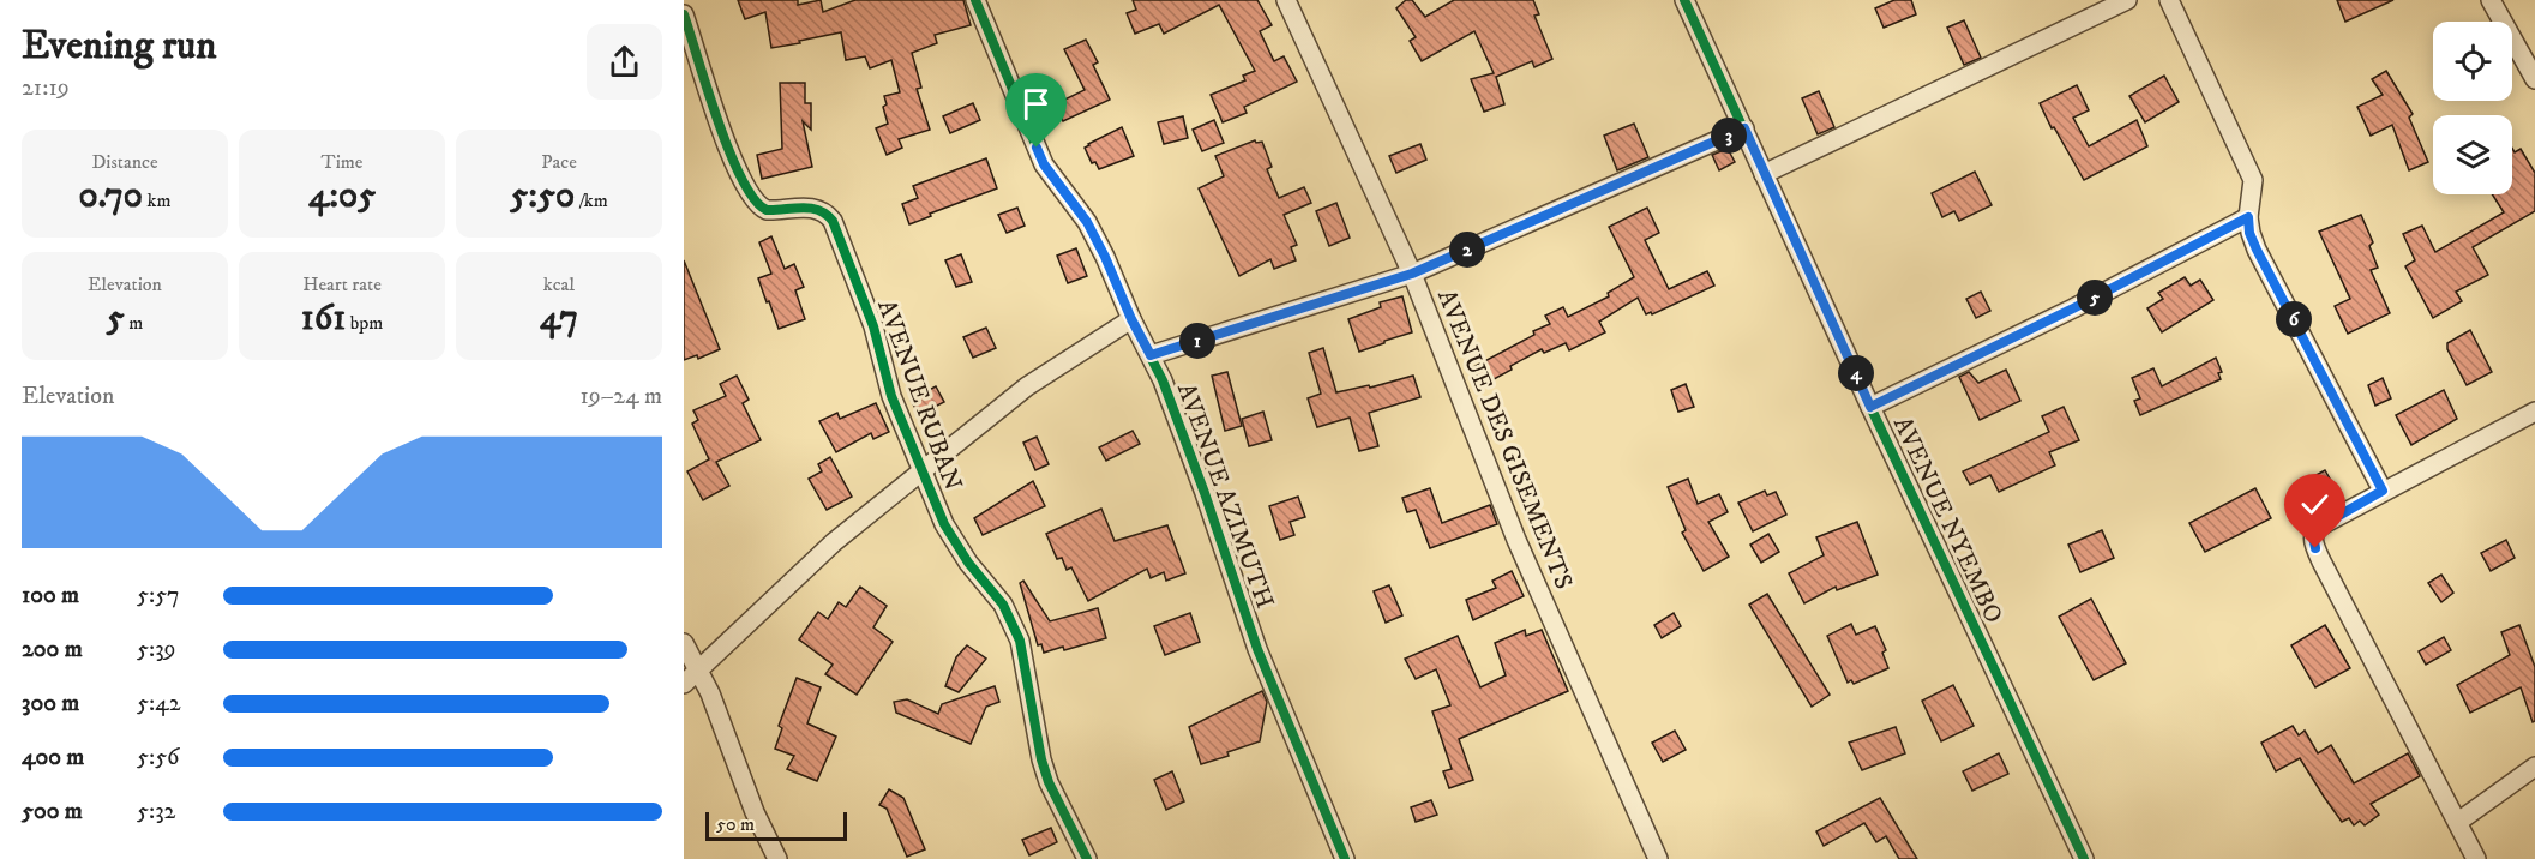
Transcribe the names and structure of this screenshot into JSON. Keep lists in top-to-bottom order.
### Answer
{
  "streets": {
    "street": [
      "AVENUE RUBAN",
      "AVENUE DES GISEMENTS",
      "AVENUE AZIMUTH",
      "AVENUE NYEMBO"
    ]
  },
  "scale_bar": "50 m",
  "page": {
    "heading": ["Evening run", "21:19"],
    "pins": [
      "3",
      "2",
      "5",
      "6",
      "1",
      "4"
    ],
    "stats": [
      ["Distance", "0.70 km"],
      ["Time", "4:05"],
      ["Pace", "5:50 /km"],
      ["Elevation", "5 m"],
      ["Heart rate", "161 bpm"],
      ["kcal", "47"]
    ],
    "chart": ["Elevation", "19–24 m"],
    "list": [
      {
        "name": "100 m",
        "note": "5:57"
      },
      {
        "name": "200 m",
        "note": "5:39"
      },
      {
        "name": "300 m",
        "note": "5:42"
      },
      {
        "name": "400 m",
        "note": "5:56"
      },
      {
        "name": "500 m",
        "note": "5:32"
      }
    ],
    "scale": "50 m"
  }
}
